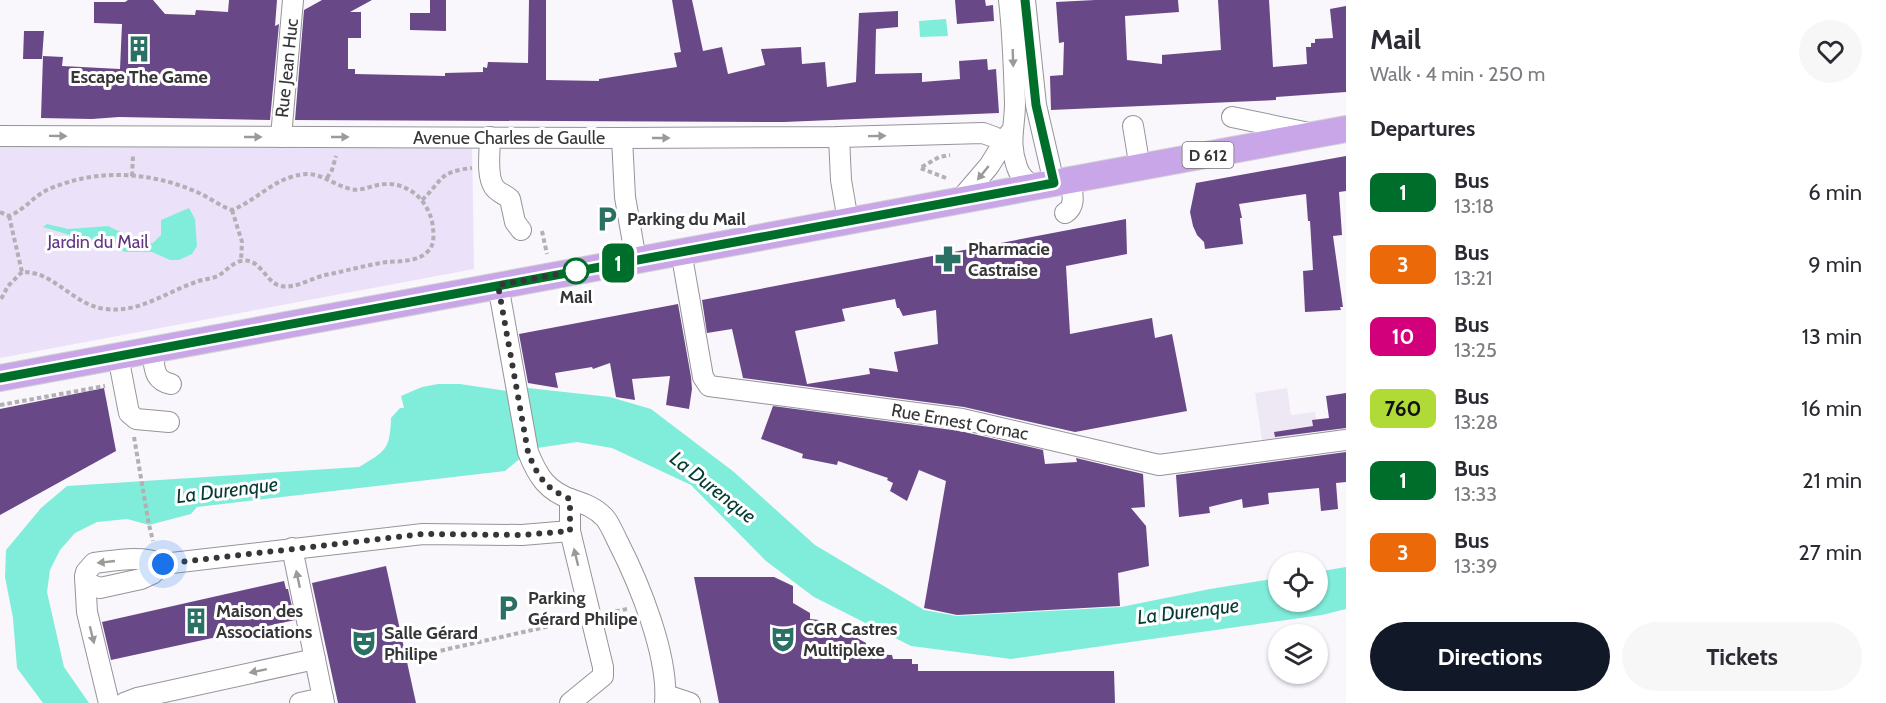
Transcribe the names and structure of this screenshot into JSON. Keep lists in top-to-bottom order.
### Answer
{
  "streets": {
    "main road": ["D 612"],
    "street": ["Rue Jean Huc", "Avenue Charles de Gaulle", "Rue Ernest Cornac"]
  },
  "crossings": [
    ["Rue Jean Huc", "Avenue Charles de Gaulle"],
    ["D 612", "Rue Ernest Cornac"]
  ],
  "one_way": ["Avenue Charles de Gaulle"],
  "water": ["La Durenque"],
  "parks": ["Jardin du Mail"],
  "places": {
    "building": ["Escape The Game", "Maison des Associations"],
    "parking": ["Parking du Mail", "Parking Gérard Philipe"],
    "pharmacy": ["Pharmacie Castraise"],
    "other": ["Mail"],
    "theatre": ["CGR Castres Multiplexe", "Salle Gérard Philipe"]
  },
  "lines": ["bus line 1"],
  "page": {
    "on_map": "1",
    "heading": [
      ["Mail", "Walk · 4 min · 250 m"],
      "Departures"
    ],
    "list": [
      {
        "mark": "1",
        "name": "Bus",
        "note": "13:18",
        "value": "6 min"
      },
      {
        "mark": "3",
        "name": "Bus",
        "note": "13:21",
        "value": "9 min"
      },
      {
        "mark": "10",
        "name": "Bus",
        "note": "13:25",
        "value": "13 min"
      },
      {
        "mark": "760",
        "name": "Bus",
        "note": "13:28",
        "value": "16 min"
      },
      {
        "mark": "1",
        "name": "Bus",
        "note": "13:33",
        "value": "21 min"
      },
      {
        "mark": "3",
        "name": "Bus",
        "note": "13:39",
        "value": "27 min"
      }
    ],
    "buttons": ["Directions", "Tickets"]
  }
}
